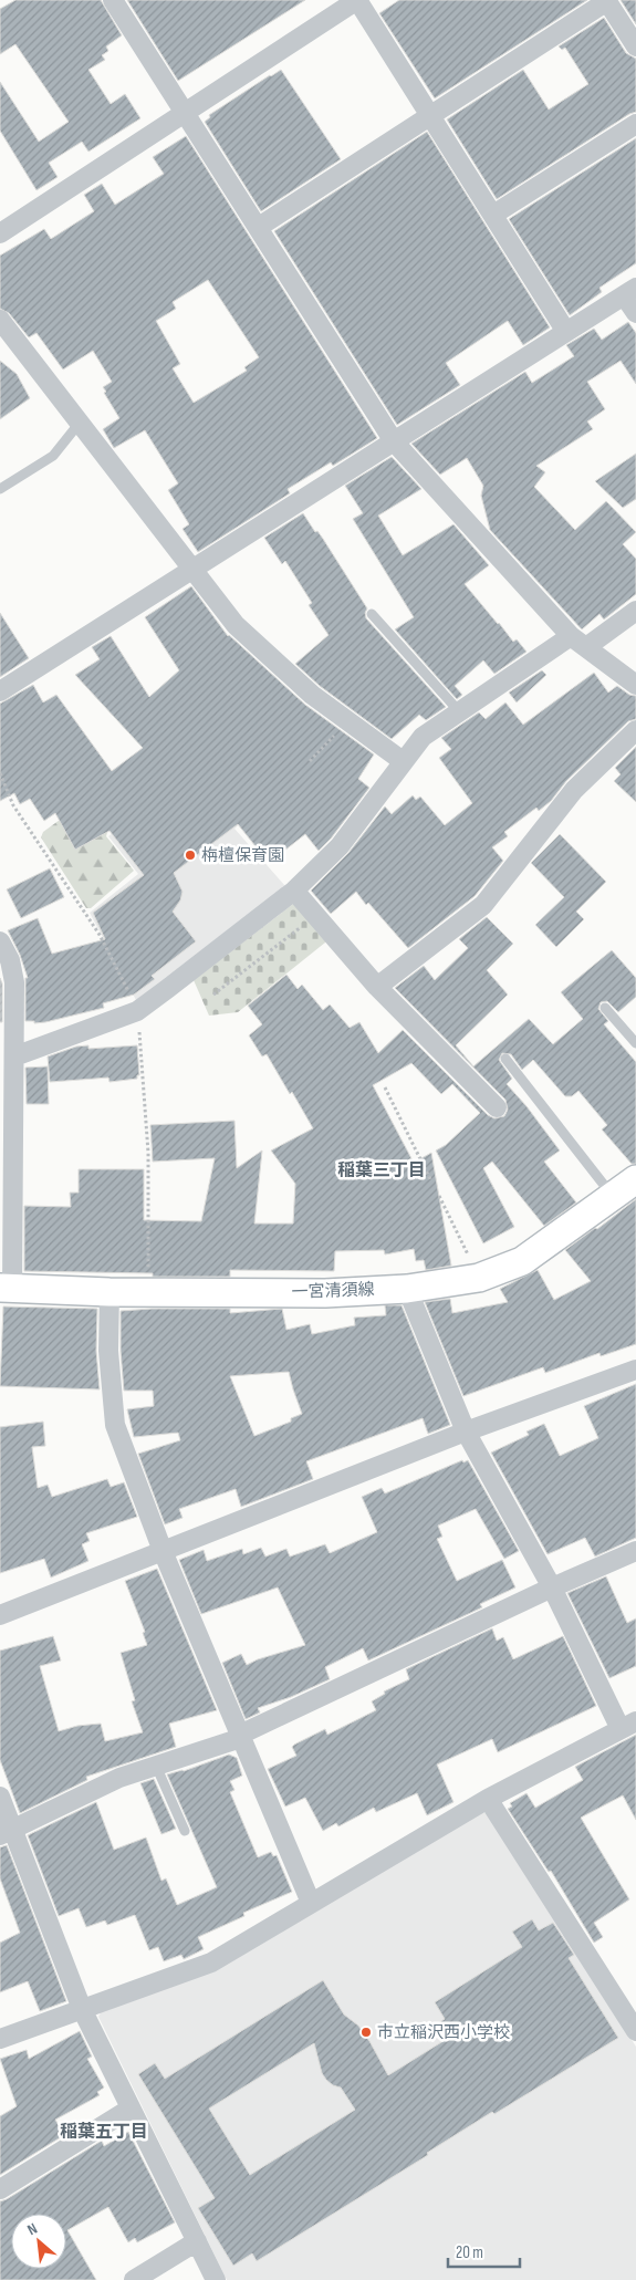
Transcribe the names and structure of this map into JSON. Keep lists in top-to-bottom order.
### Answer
{
  "streets": {
    "main road": ["一宮清須線"]
  },
  "districts": ["稲葉三丁目", "稲葉五丁目"],
  "places": ["栴檀保育園", "市立稲沢西小学校"],
  "scale_bar": "20 m",
  "north": "top left"
}
